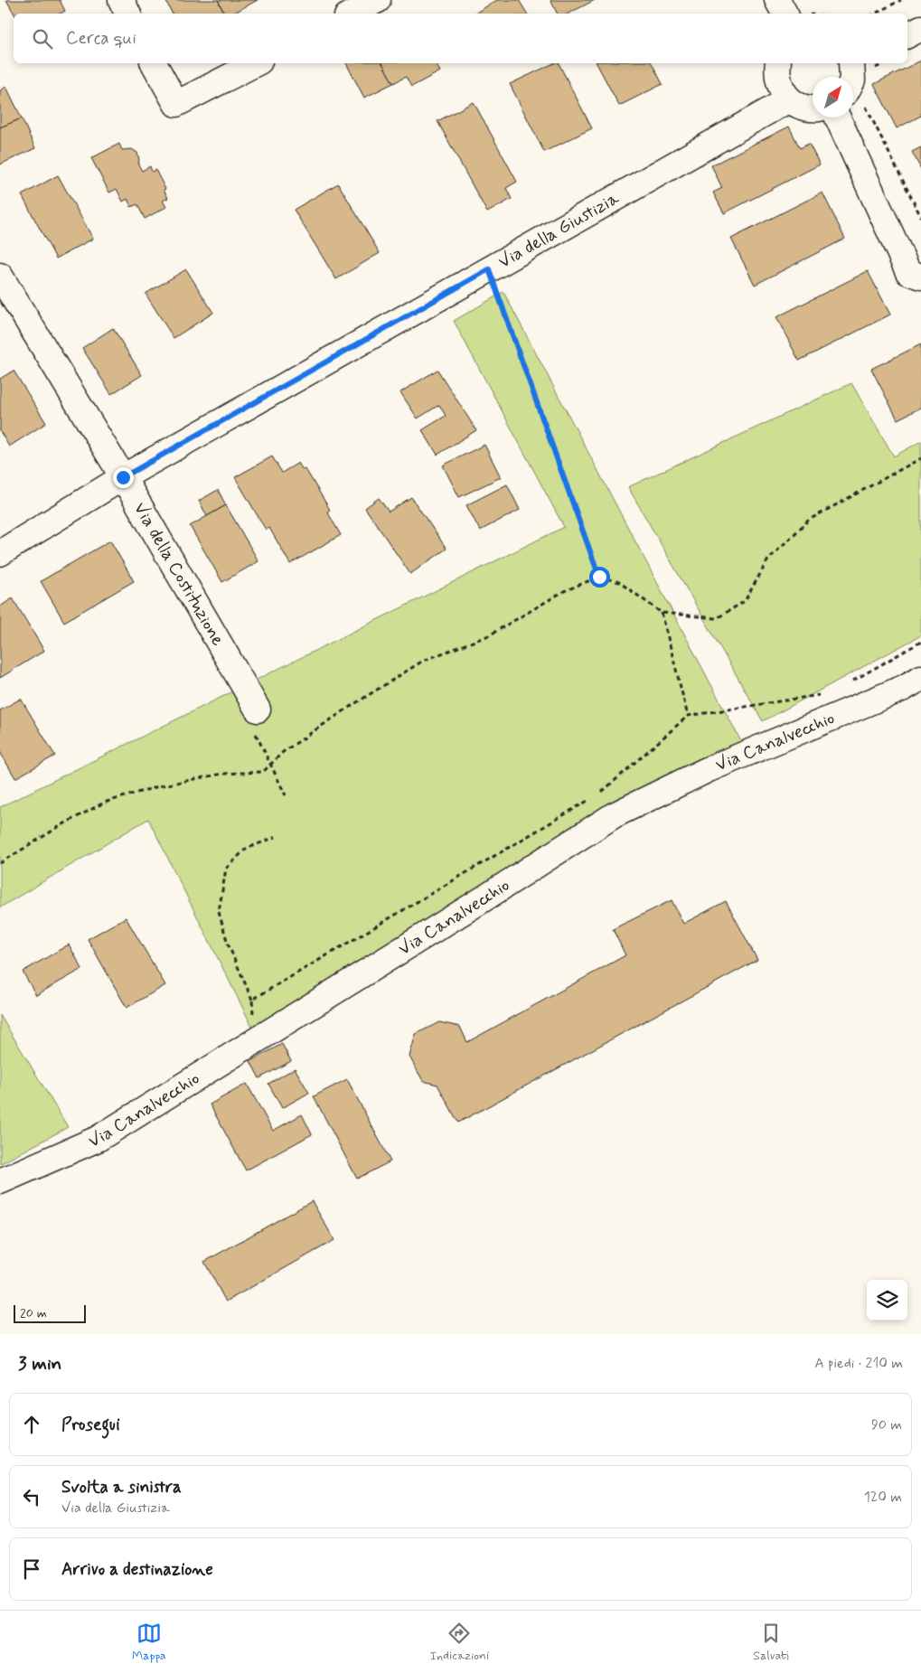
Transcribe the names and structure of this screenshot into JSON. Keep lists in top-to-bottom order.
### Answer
{
  "streets": {
    "street": ["Via della Giustizia", "Via della Costituzione", "Via Canalvecchio"]
  },
  "crossings": [
    ["Via della Giustizia", "Via della Costituzione"]
  ],
  "scale_bar": "20 m",
  "north": "top right",
  "page": {
    "search": "Cerca qui",
    "scale": "20 m",
    "heading": ["3 min", "A piedi · 210 m"],
    "list": [
      ["Prosegui", "90 m"],
      ["Svolta a sinistra", "Via della Giustizia", "120 m"],
      "Arrivo a destinazione"
    ],
    "nav": ["Mappa", "Indicazioni", "Salvati"]
  }
}
